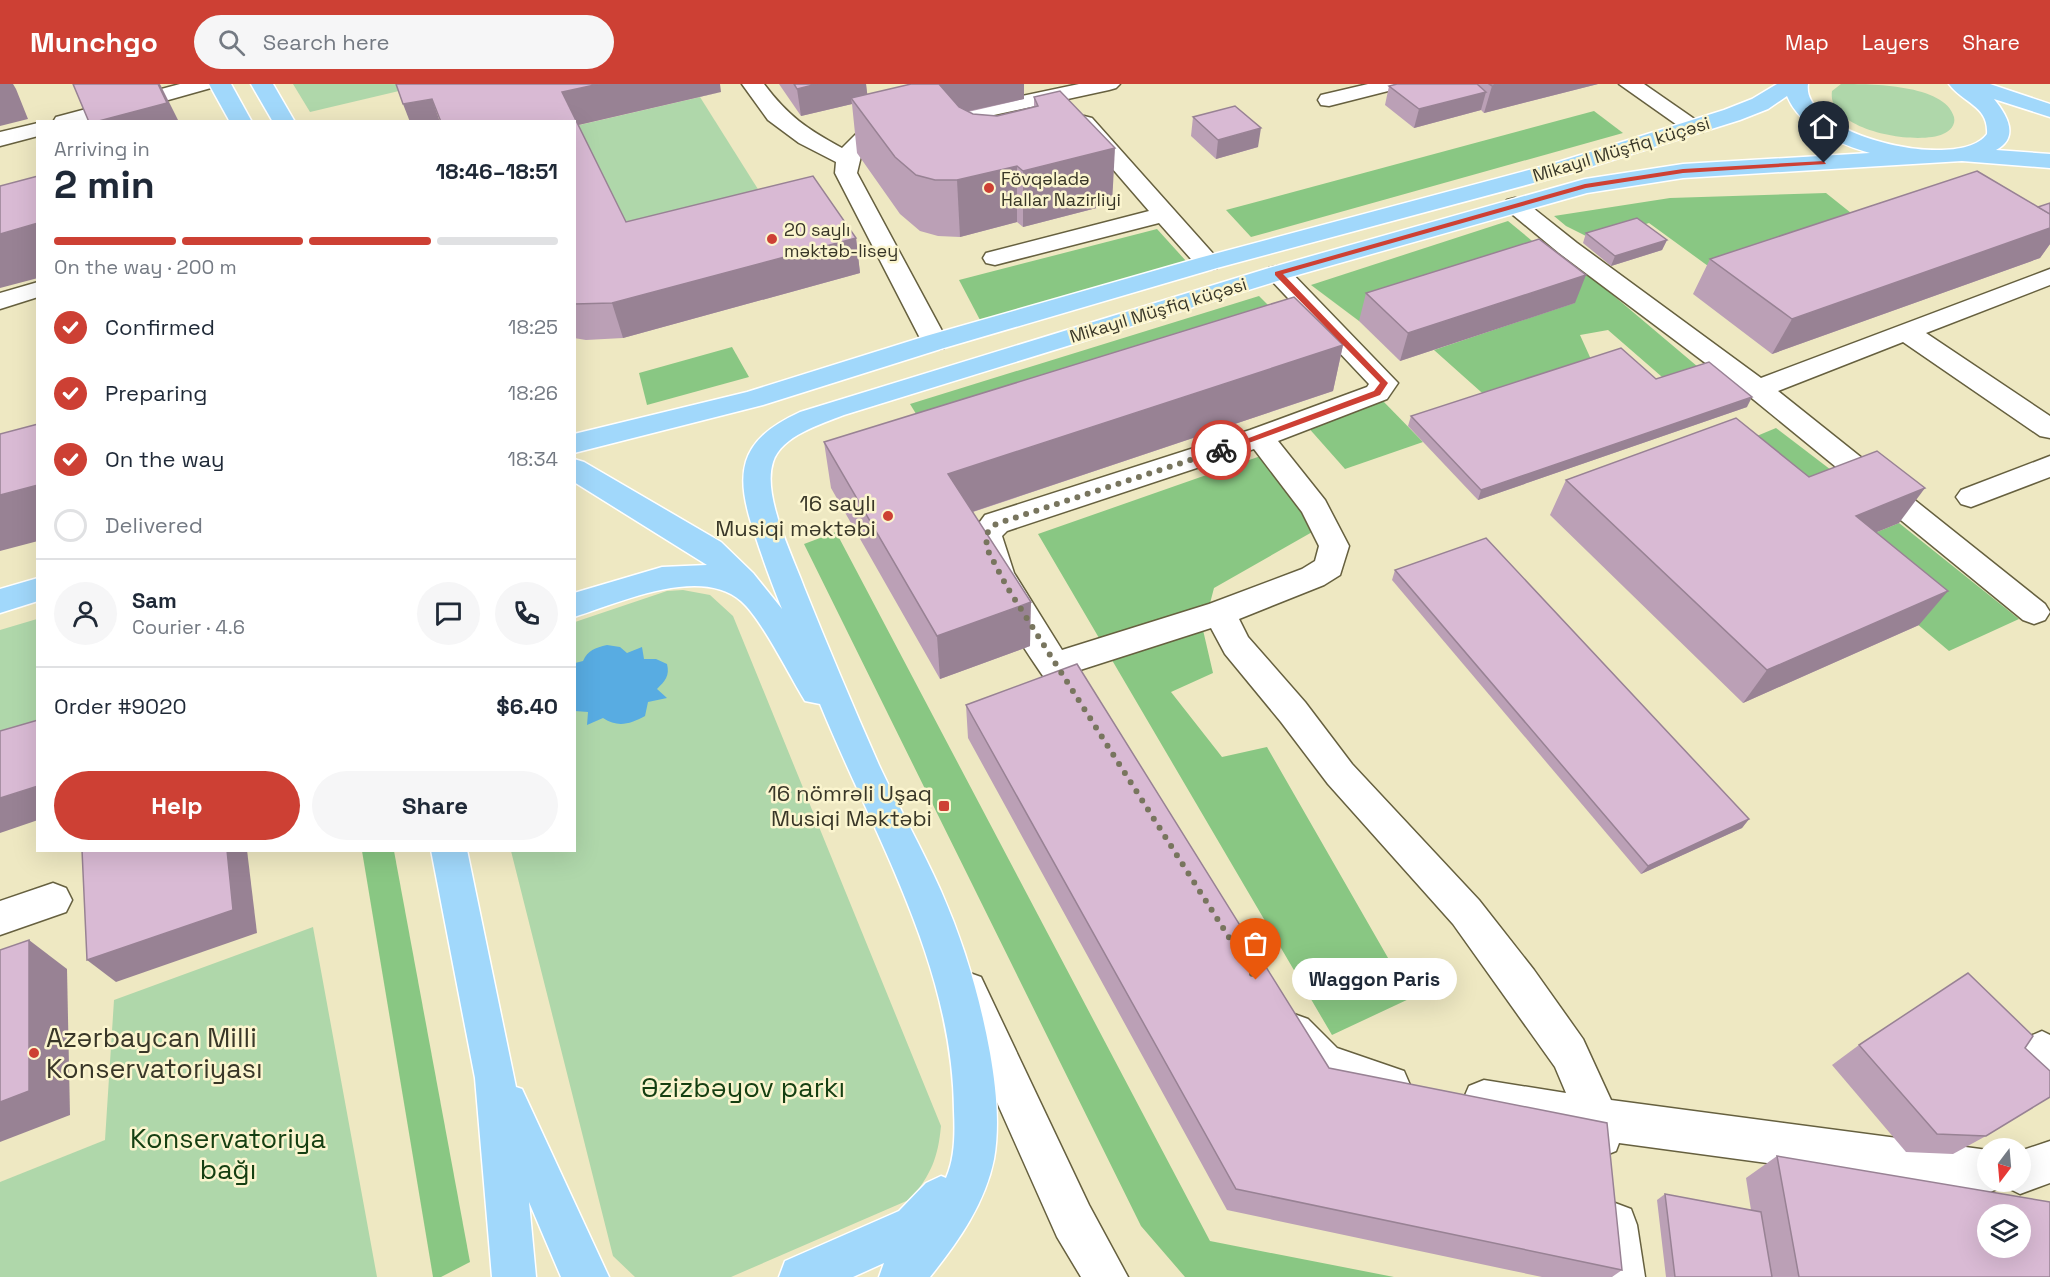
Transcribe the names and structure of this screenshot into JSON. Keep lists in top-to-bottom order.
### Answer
{
  "streets": {
    "main road": ["Mikayıl Müşfiq küçəsi"]
  },
  "parks": ["Əzizbəyov parkı", "Konservatoriya bağı"],
  "places": {
    "other": [
      "Fövqəladə Hallar Nazirliyi",
      "20 saylı məktəb-lisey",
      "16 saylı Musiqi məktəbi",
      "Waggon Paris",
      "Azərbaycan Milli Konservatoriyası"
    ],
    "transit": ["16 nömrəli Uşaq Musiqi Məktəbi"]
  },
  "north": "bottom",
  "page": {
    "header": "Munchgo",
    "search": "Search here",
    "nav": ["Map", "Layers", "Share"],
    "heading": ["2 min", "Arriving in", "18:46–18:51"],
    "panel": [
      "Sam",
      "Courier · 4.6",
      "Order #9020",
      "$6.40"
    ],
    "bar": "On the way · 200 m",
    "list": [
      ["Confirmed", "18:25"],
      ["Preparing", "18:26"],
      ["On the way", "18:34"],
      "Delivered"
    ],
    "buttons": ["Help", "Share"],
    "bubble": "Waggon Paris"
  }
}
